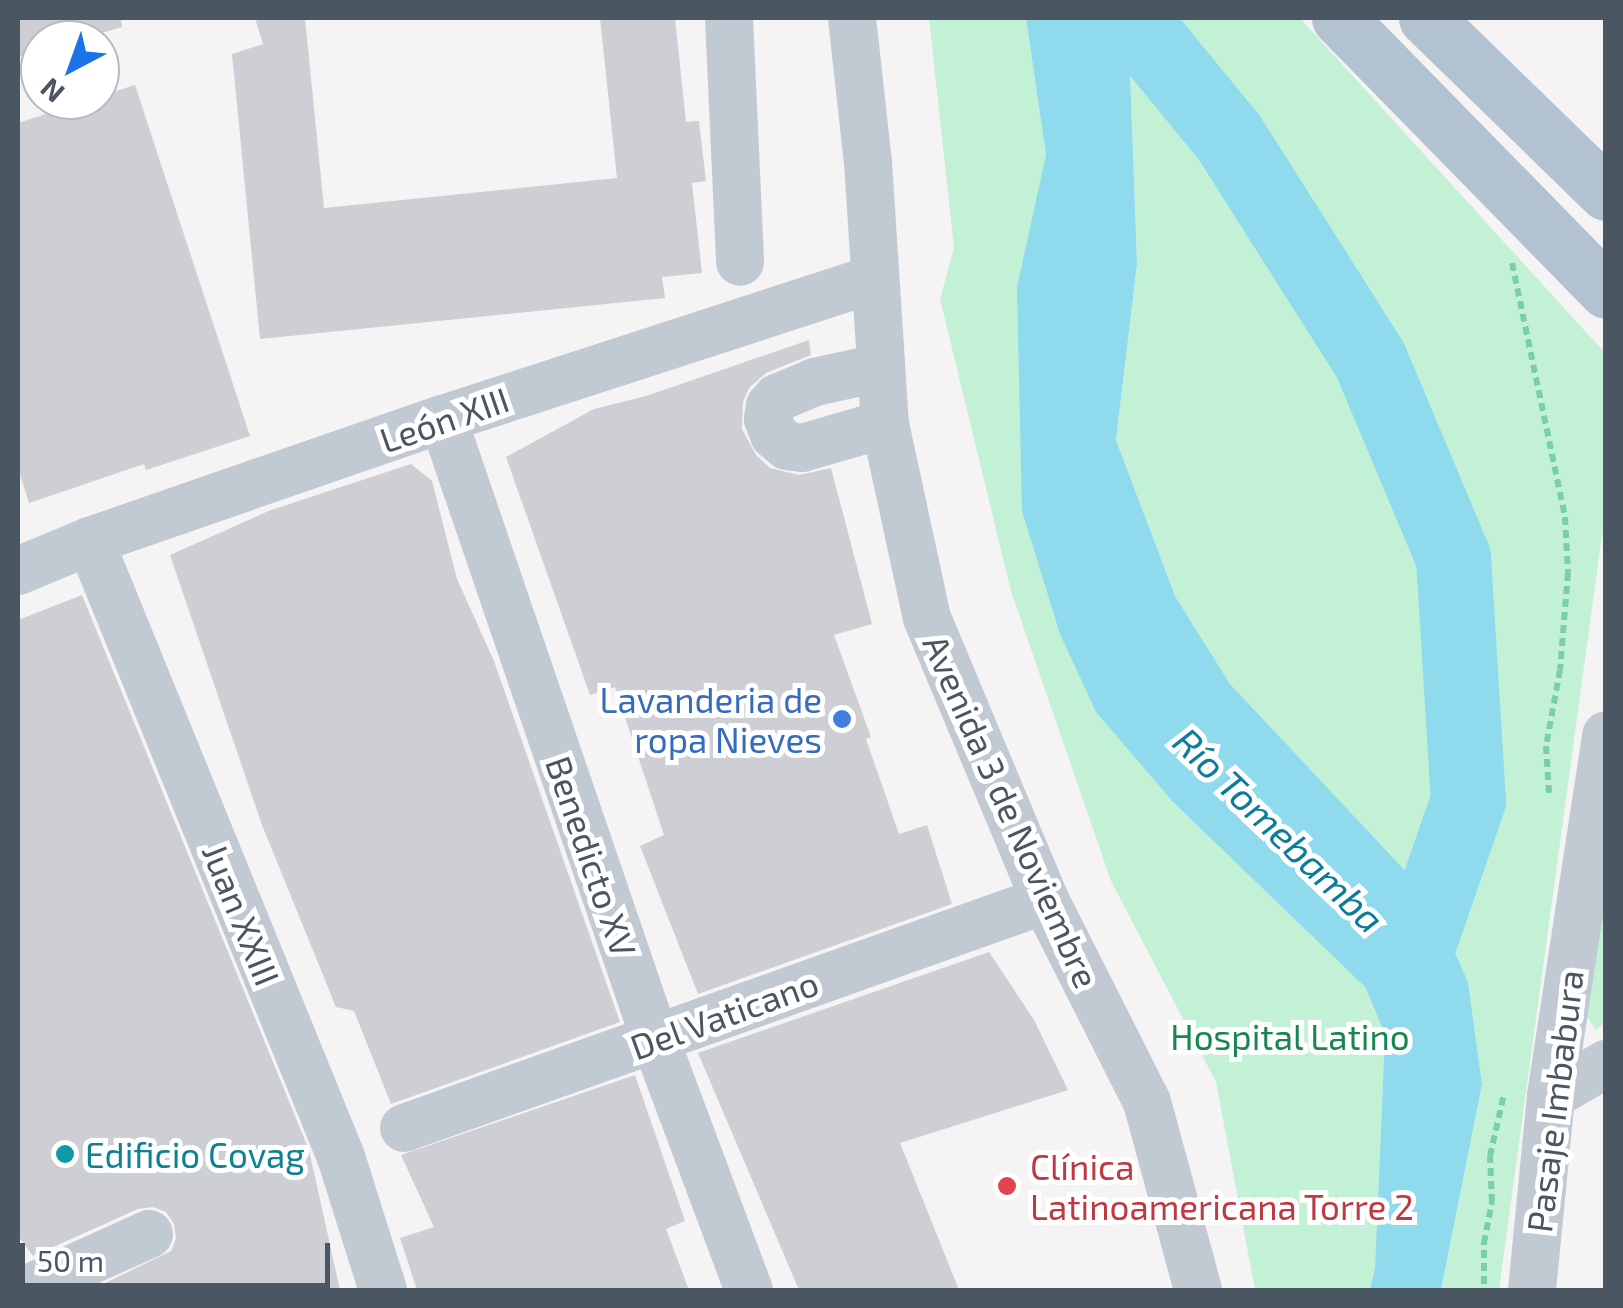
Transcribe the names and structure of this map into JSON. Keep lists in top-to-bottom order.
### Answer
{
  "streets": {
    "street": [
      "León XIII",
      "Avenida 3 de Noviembre",
      "Benedicto XV",
      "Juan XXIII",
      "Del Vaticano",
      "Pasaje Imbabura"
    ]
  },
  "crossings": [
    ["León XIII", "Avenida 3 de Noviembre"],
    ["León XIII", "Benedicto XV"],
    ["León XIII", "Juan XXIII"],
    ["Avenida 3 de Noviembre", "Del Vaticano"],
    ["Benedicto XV", "Del Vaticano"]
  ],
  "water": ["Río Tomebamba"],
  "parks": ["Hospital Latino"],
  "places": ["Lavanderia de ropa Nieves", "Edificio Covag", "Clínica Latinoamericana Torre 2"],
  "scale_bar": "50 m",
  "north": "bottom left"
}
